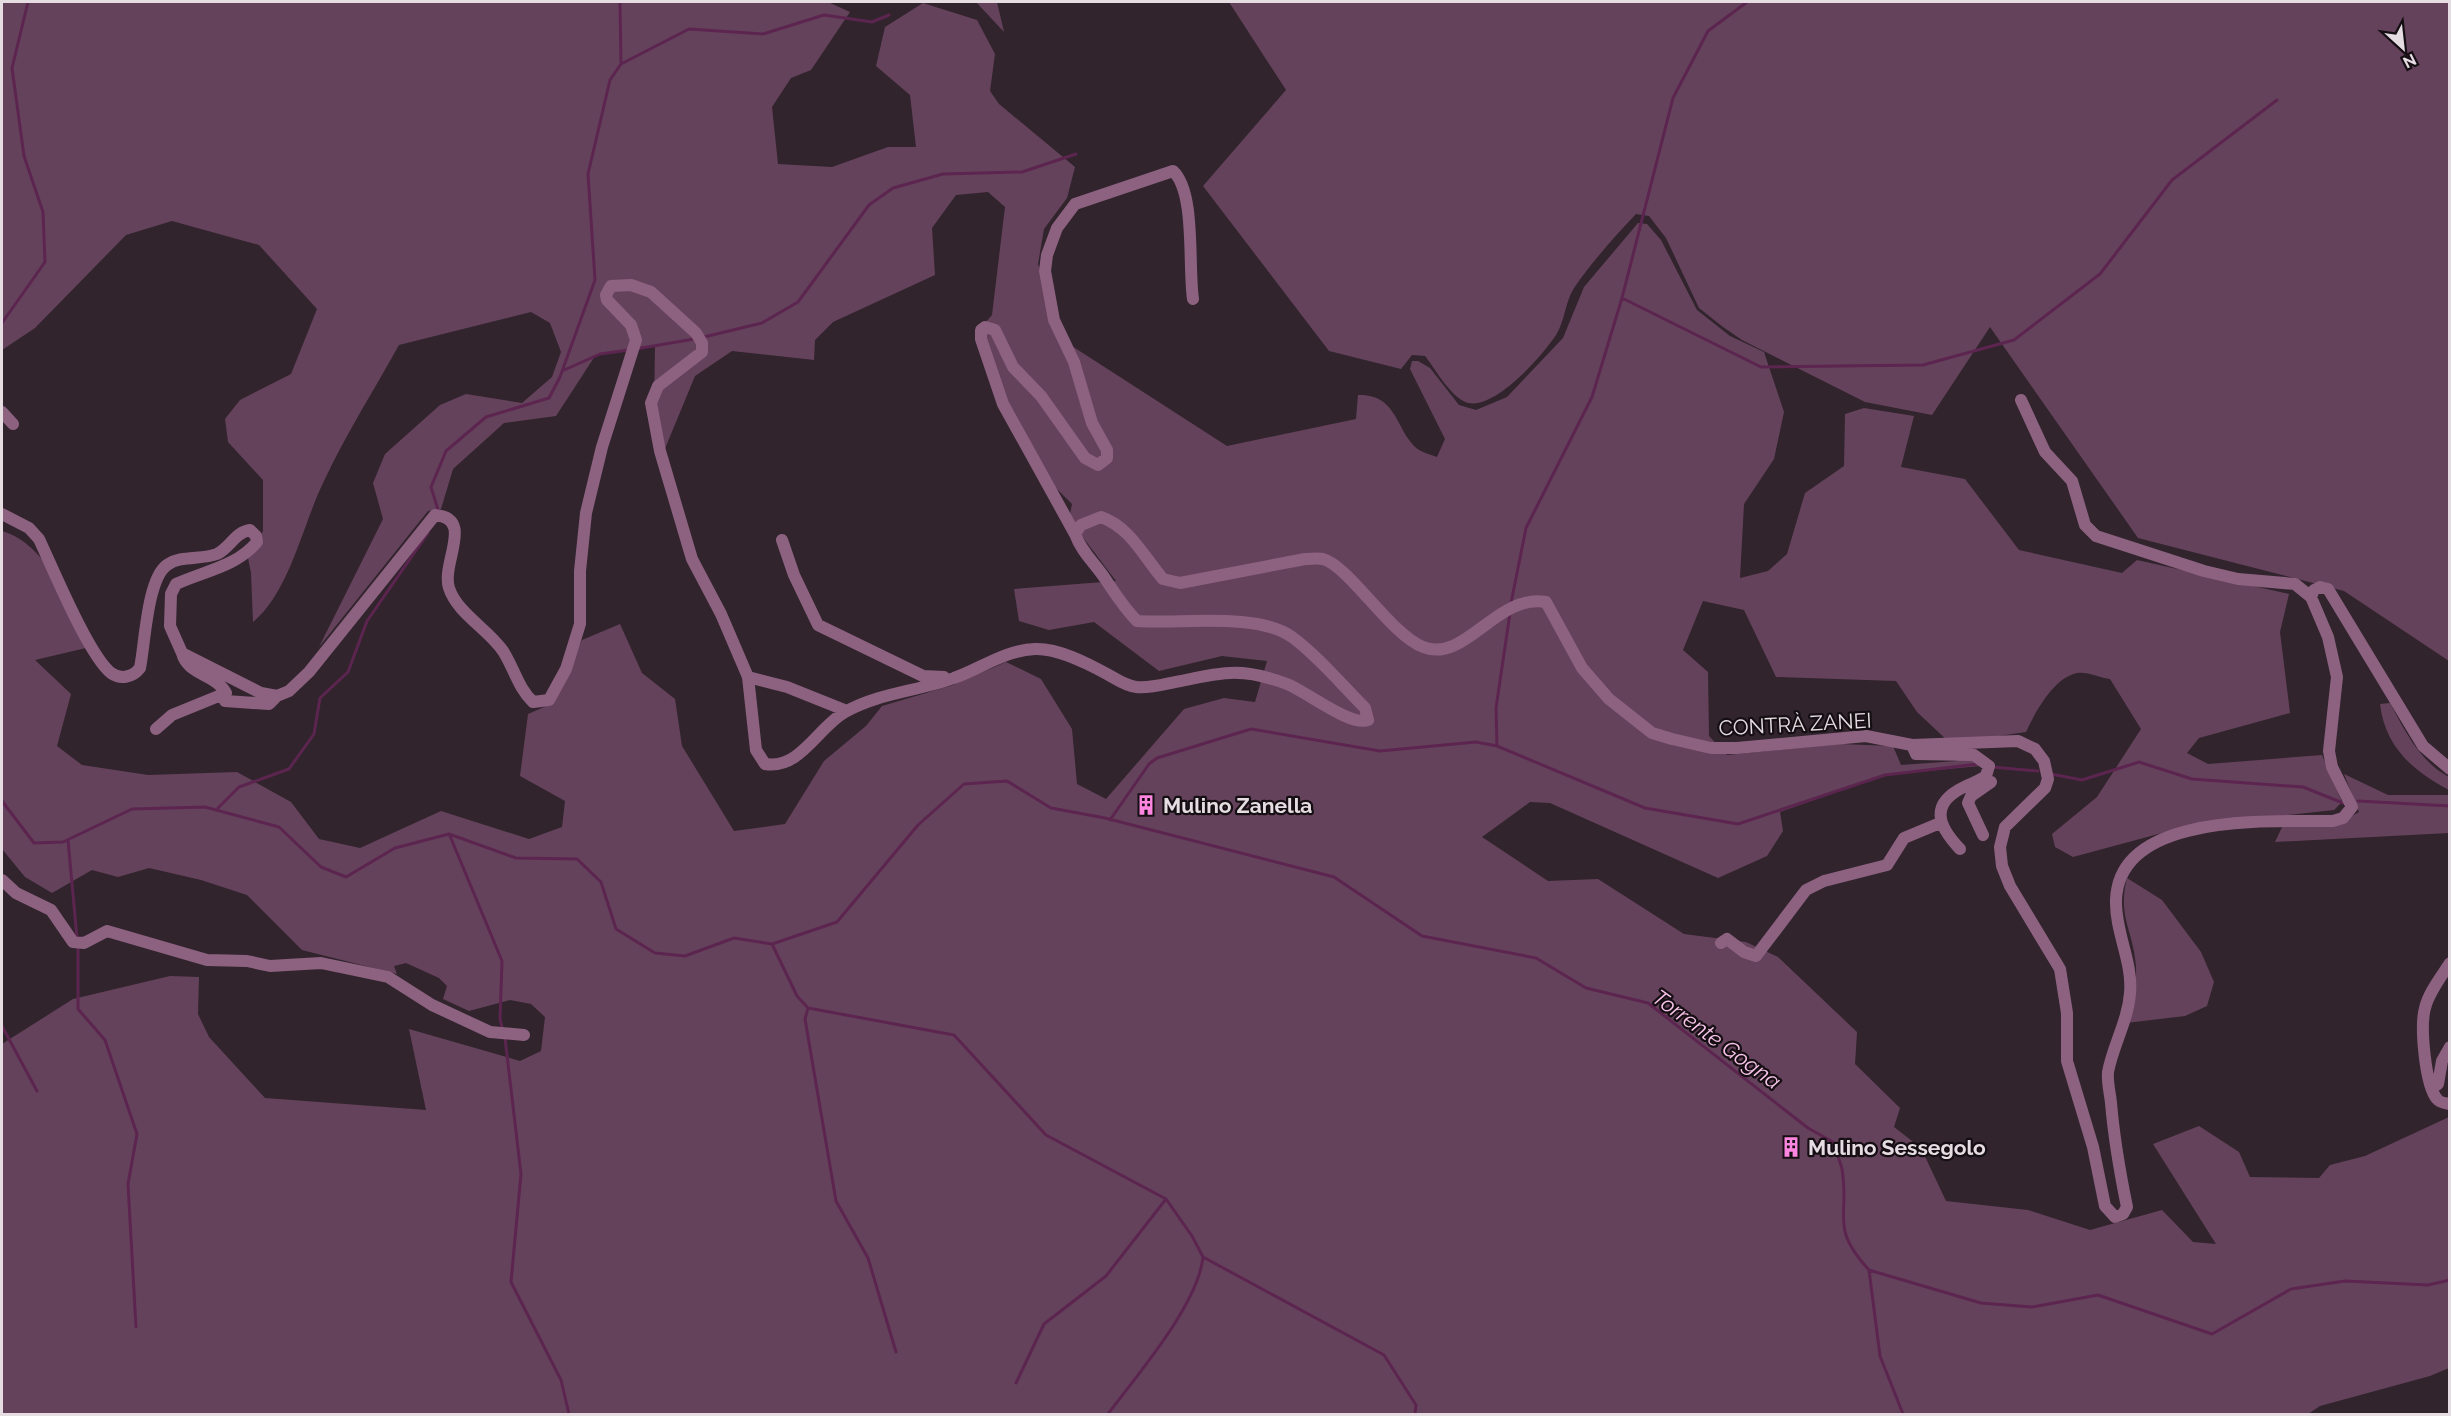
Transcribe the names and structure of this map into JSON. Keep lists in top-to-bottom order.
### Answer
{
  "streets": {
    "street": ["CONTRÀ ZANEI"]
  },
  "water": ["Torrente Gogna"],
  "places": {
    "building": ["Mulino Zanella", "Mulino Sessegolo"]
  },
  "north": "bottom right"
}
